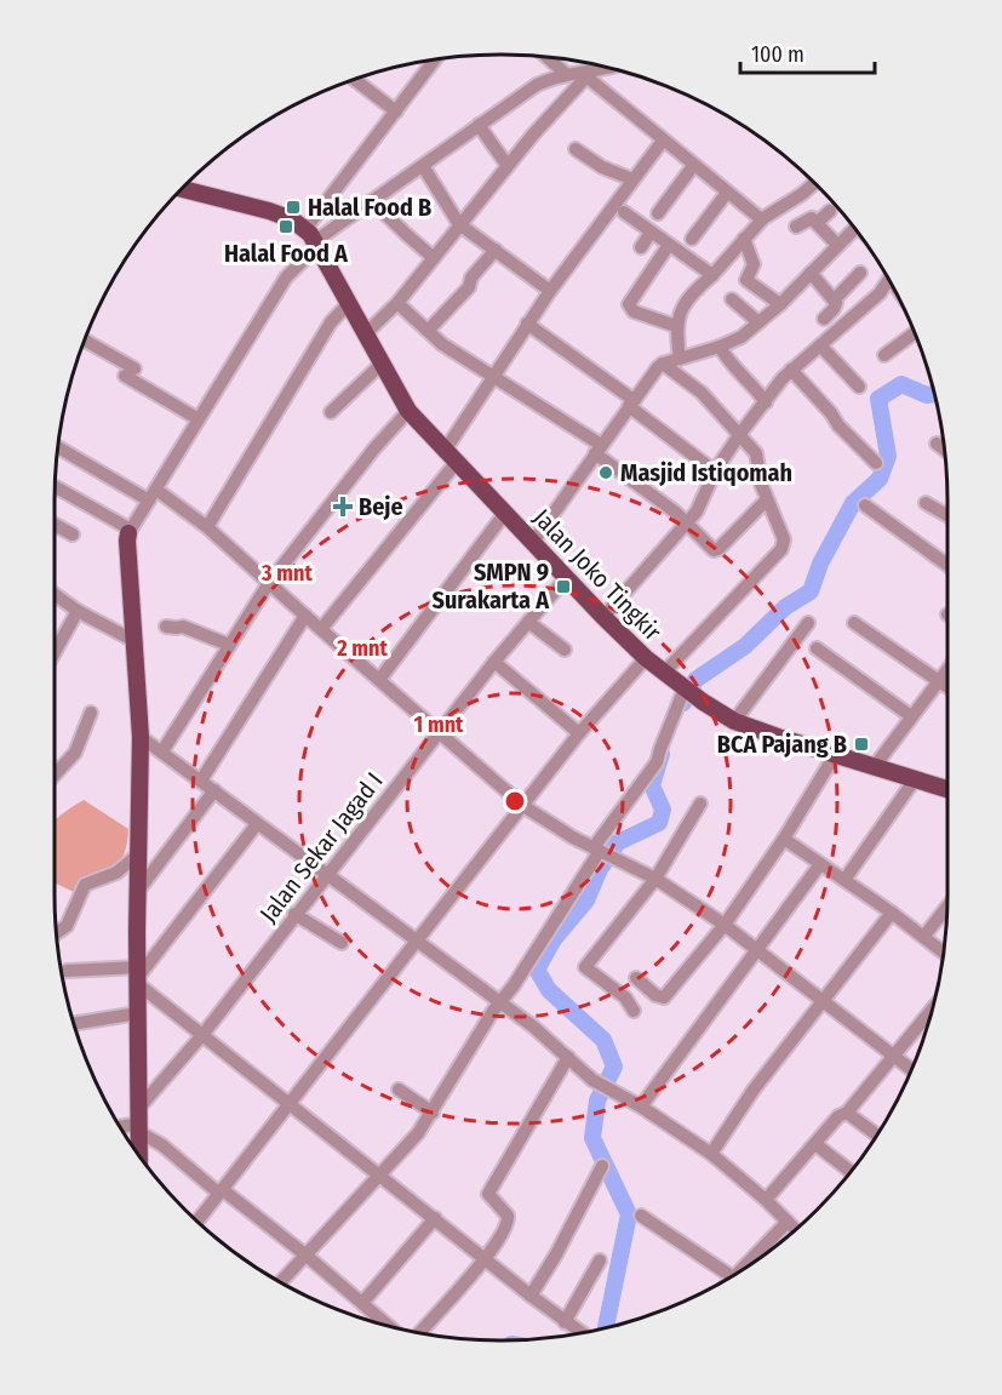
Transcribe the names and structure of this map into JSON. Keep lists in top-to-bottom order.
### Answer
{
  "streets": {
    "main road": ["Jalan Joko Tingkir"],
    "street": ["Jalan Sekar Jagad I"]
  },
  "crossings": [
    ["Jalan Joko Tingkir", "Jalan Sekar Jagad I"]
  ],
  "places": {
    "transit": [
      "Halal Food B",
      "Halal Food A",
      "SMPN 9 Surakarta A",
      "BCA Pajang B"
    ],
    "other": ["Masjid Istiqomah"],
    "health": ["Beje"]
  },
  "scale_bar": "100 m",
  "rings": ["3 mnt", "2 mnt", "1 mnt"]
}
